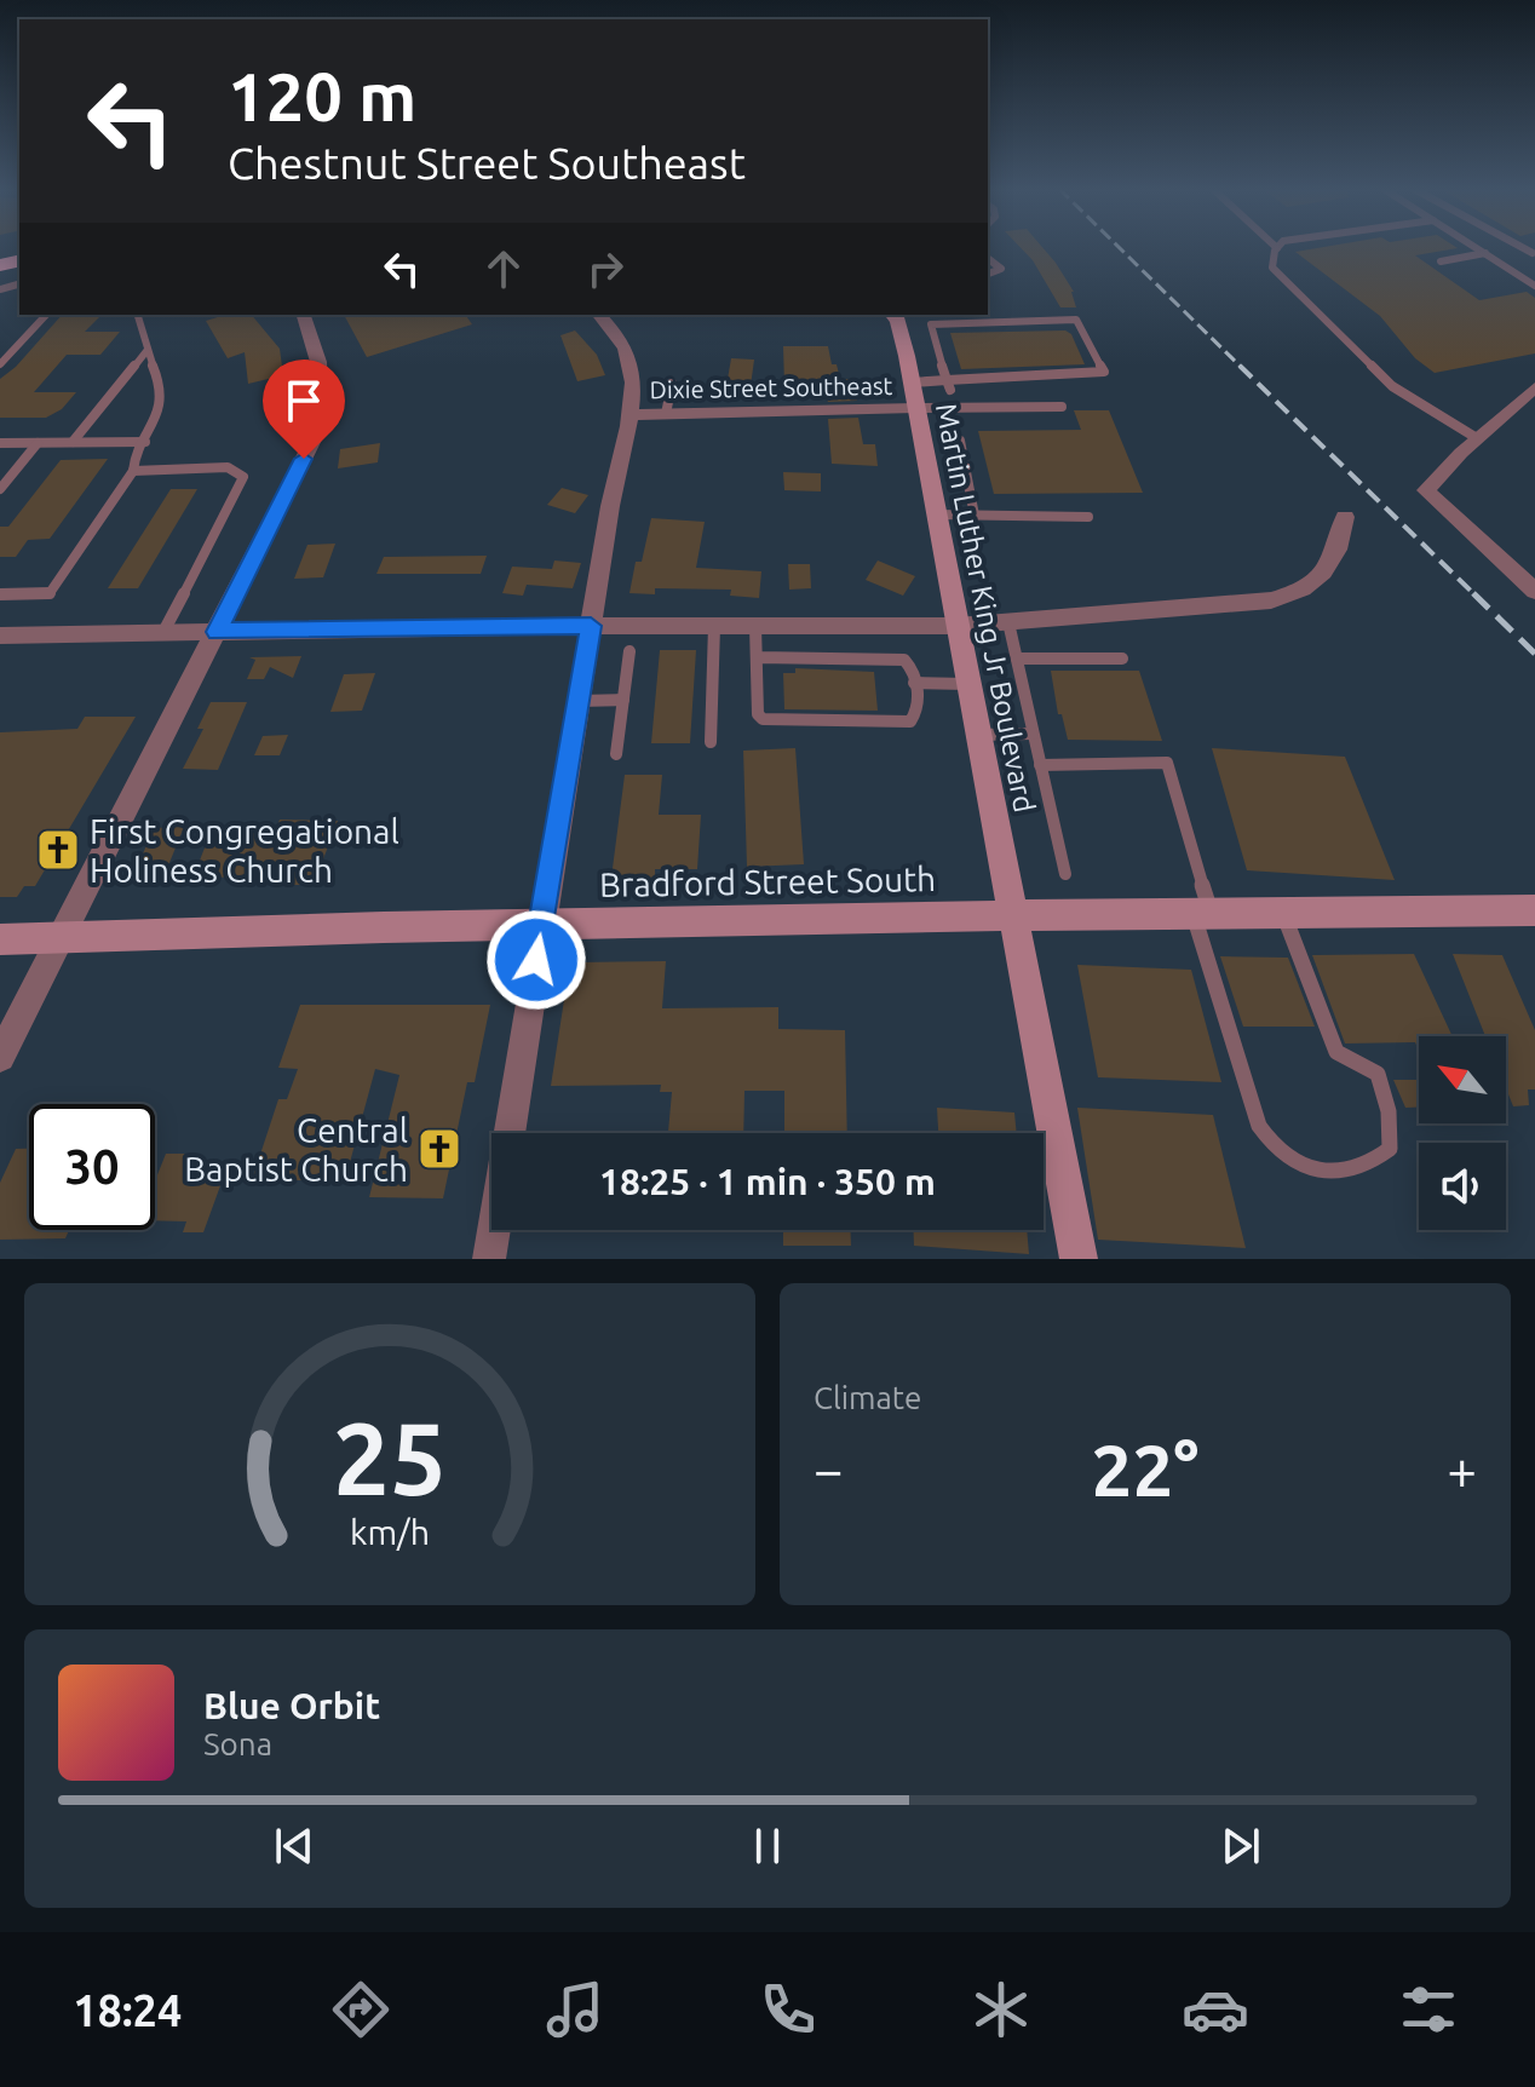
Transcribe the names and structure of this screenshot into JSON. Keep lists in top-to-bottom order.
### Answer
{
  "streets": {
    "street": ["Dixie Street Southeast", "Martin Luther King Jr Boulevard", "Bradford Street South"]
  },
  "crossings": [
    ["Dixie Street Southeast", "Martin Luther King Jr Boulevard"],
    ["Martin Luther King Jr Boulevard", "Bradford Street South"]
  ],
  "places": {
    "church": ["First Congregational Holiness Church", "Central Baptist Church"]
  },
  "north": "top left",
  "page": {
    "turn": ["120 m", "Chestnut Street Southeast"],
    "limit": "30",
    "trip": "18:25 · 1 min · 350 m",
    "tile": "Climate",
    "heat": ["−", "22°", "+"],
    "song": ["Blue Orbit", "Sona"],
    "tabs": "18:24",
    "gauge": ["25", "km/h"]
  }
}
